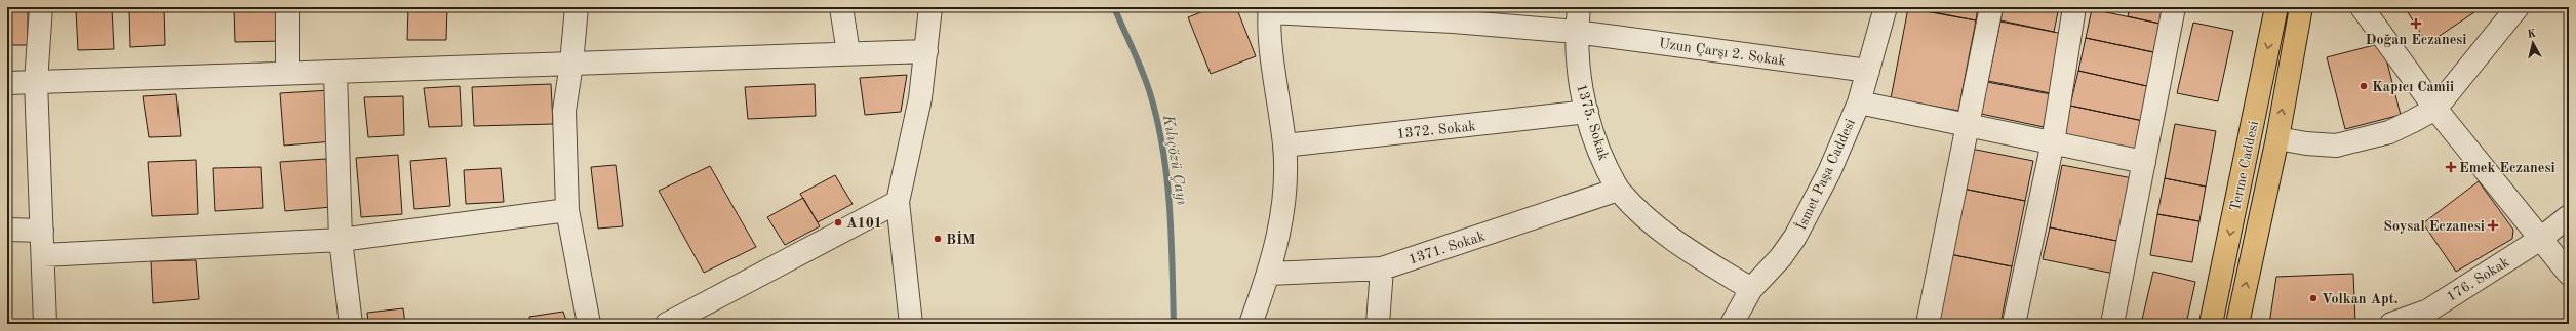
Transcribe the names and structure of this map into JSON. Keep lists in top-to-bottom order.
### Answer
{
  "streets": {
    "main road": ["Terme Caddesi"],
    "street": [
      "Uzun Çarşı 2. Sokak",
      "1375. Sokak",
      "1372. Sokak",
      "İsmet Paşa Caddesi",
      "1371. Sokak",
      "176. Sokak"
    ]
  },
  "crossings": [
    ["Uzun Çarşı 2. Sokak", "1375. Sokak"],
    ["Uzun Çarşı 2. Sokak", "İsmet Paşa Caddesi"],
    ["1375. Sokak", "1372. Sokak"],
    ["1375. Sokak", "İsmet Paşa Caddesi"],
    ["1375. Sokak", "1371. Sokak"]
  ],
  "water": ["Kılıçözü Çayı"],
  "places": {
    "health": ["Doğan Eczanesi", "Emek Eczanesi", "Soysal Eczanesi"],
    "other": [
      "Kapıcı Camii",
      "A101",
      "BİM",
      "Volkan Apt."
    ]
  },
  "north": "top"
}
